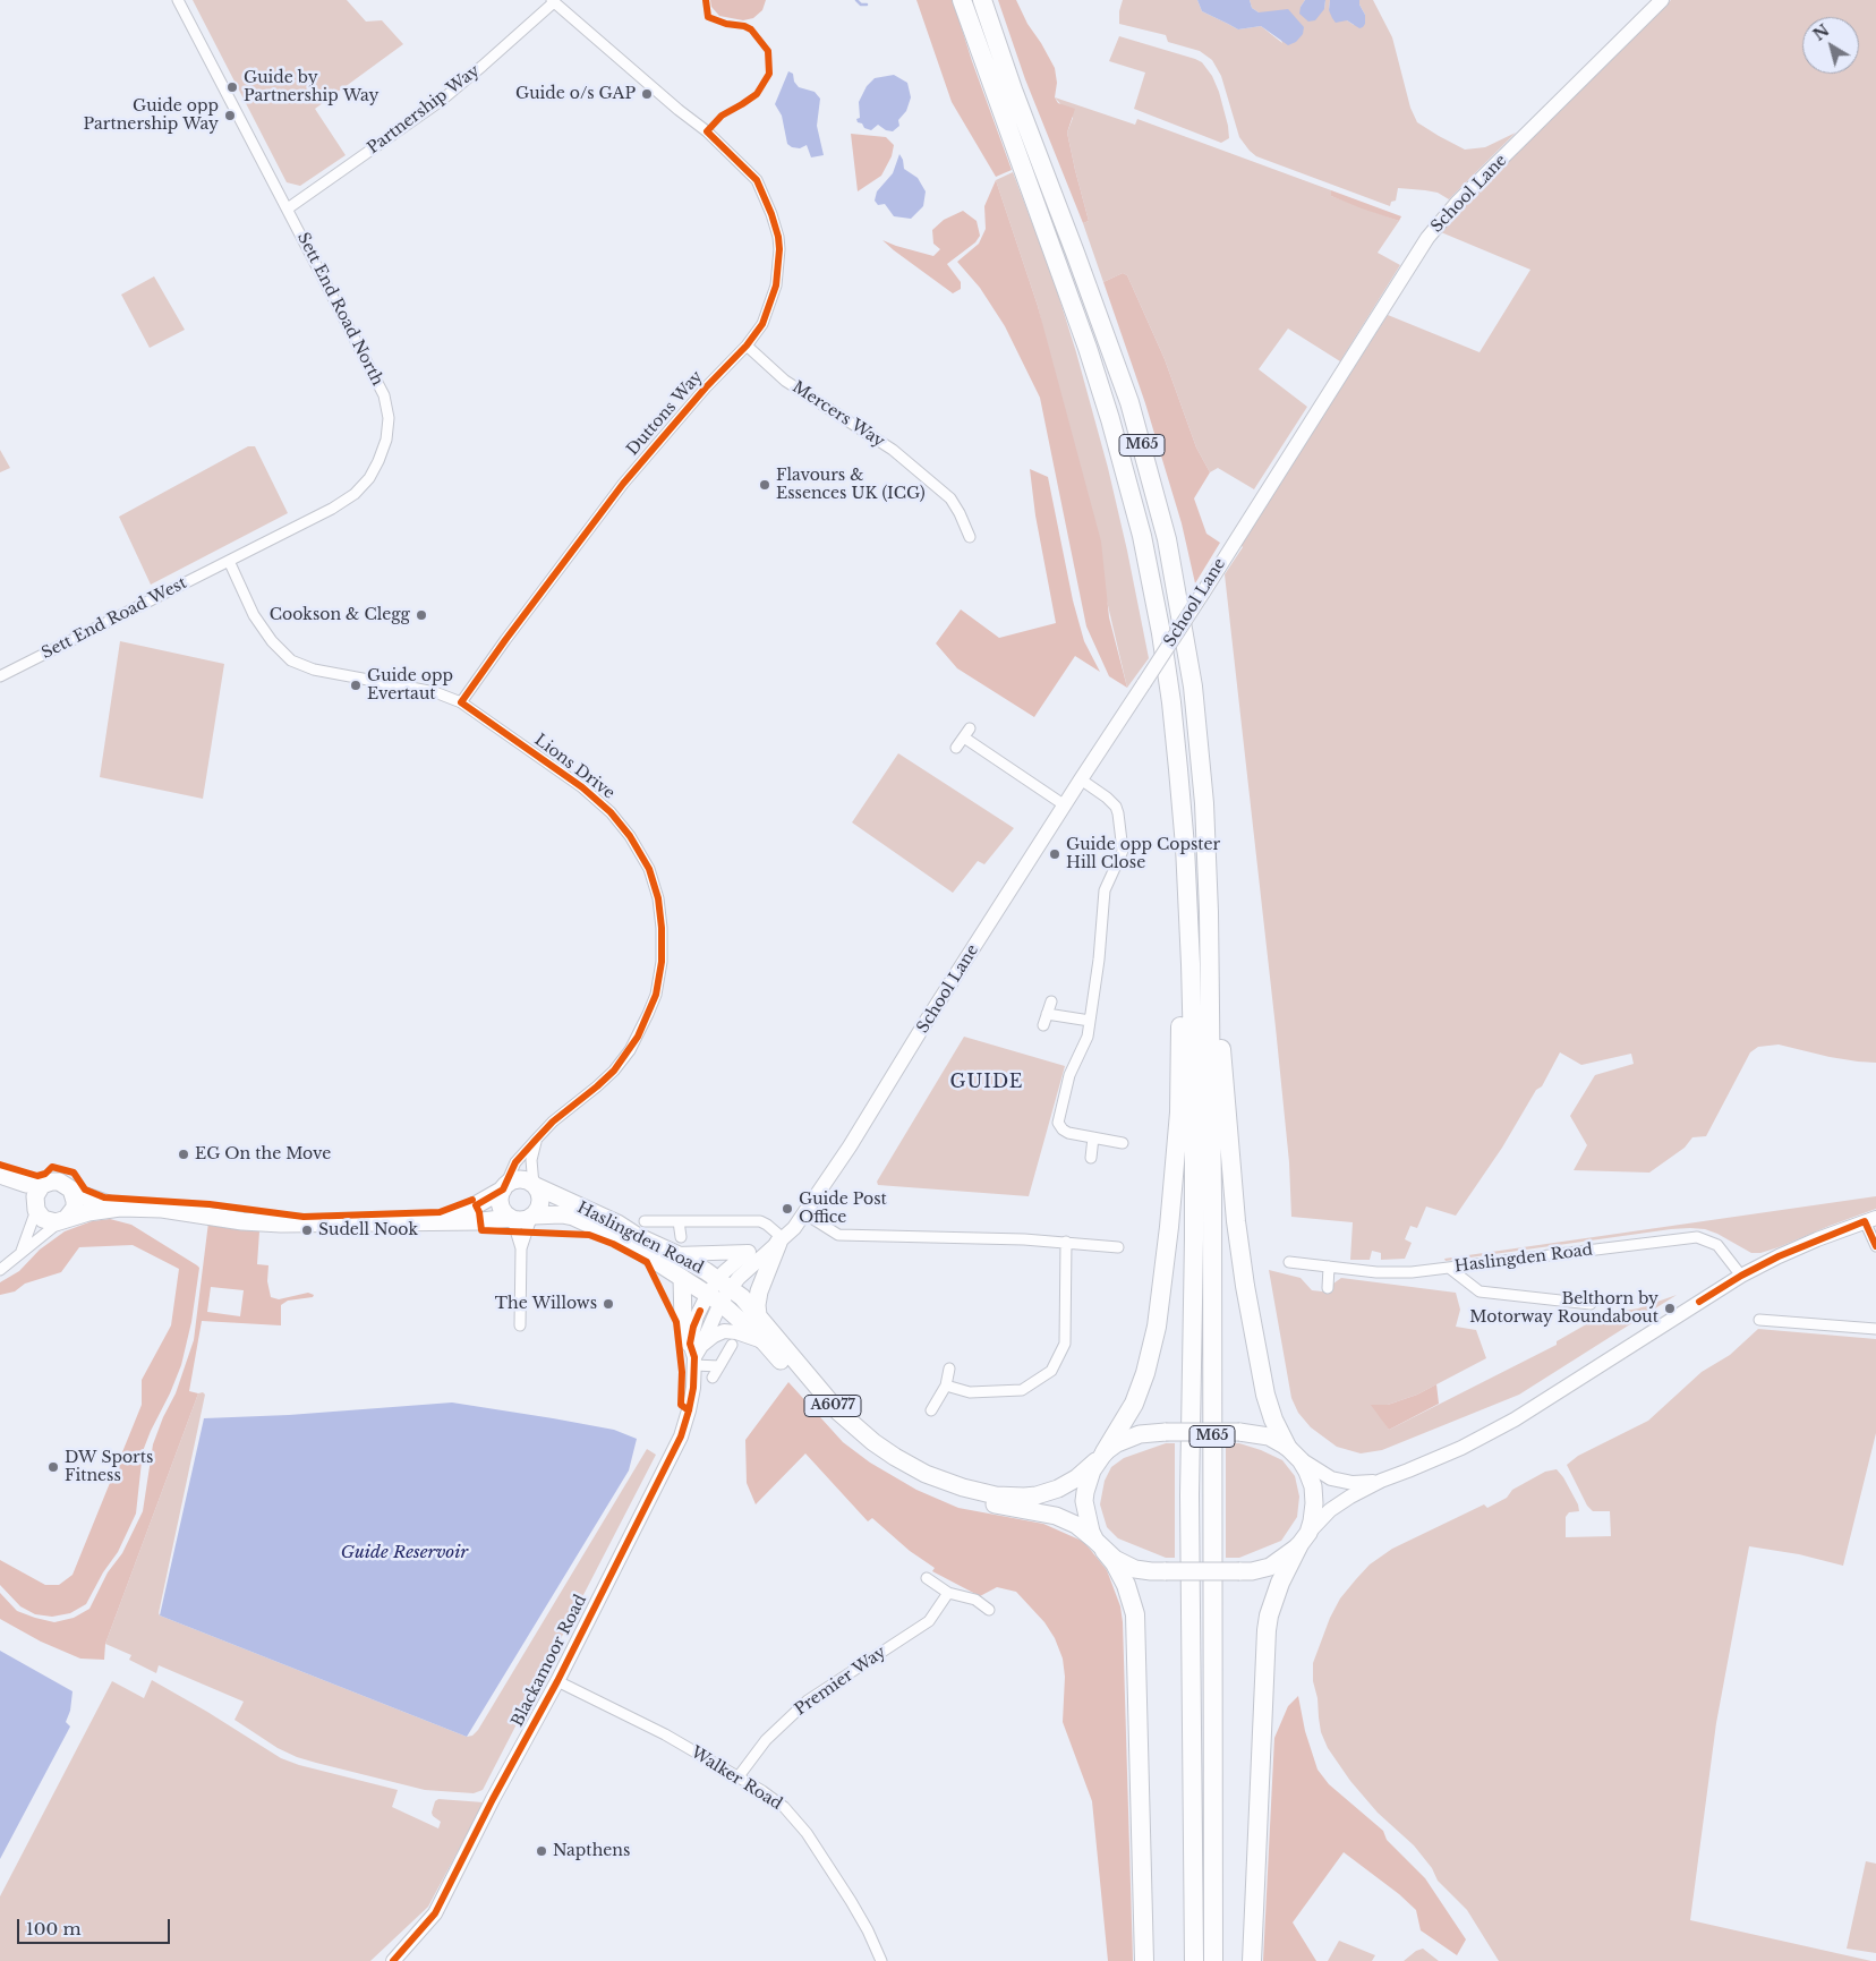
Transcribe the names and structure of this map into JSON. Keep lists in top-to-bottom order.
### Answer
{
  "streets": {
    "highway": ["M65", "Haslingden Road", "A6077"],
    "main road": ["School Lane", "Blackamoor Road"],
    "street": [
      "Partnership Way",
      "Sett End Road North",
      "Duttons Way",
      "Mercers Way",
      "Sett End Road West",
      "Lions Drive",
      "Premier Way",
      "Walker Road"
    ]
  },
  "crossings": [
    ["Partnership Way", "Sett End Road North"],
    ["Partnership Way", "Duttons Way"],
    ["School Lane", "Haslingden Road"],
    ["School Lane", "Blackamoor Road"],
    ["Sett End Road North", "Sett End Road West"],
    ["Sett End Road North", "Lions Drive"],
    ["Duttons Way", "Mercers Way"],
    ["Duttons Way", "Lions Drive"],
    ["Sett End Road West", "Lions Drive"],
    ["Lions Drive", "Haslingden Road"],
    ["Lions Drive", "A6077"],
    ["Haslingden Road", "A6077"],
    ["Haslingden Road", "Blackamoor Road"],
    ["Blackamoor Road", "Walker Road"],
    ["Premier Way", "Walker Road"]
  ],
  "districts": ["GUIDE"],
  "water": ["Guide Reservoir"],
  "places": [
    "Guide by Partnership Way",
    "Guide o/s GAP",
    "Guide opp Partnership Way",
    "Flavours & Essences UK (ICG)",
    "Cookson & Clegg",
    "Guide opp Evertaut",
    "Guide opp Copster Hill Close",
    "EG On the Move",
    "Guide Post Office",
    "Sudell Nook",
    "The Willows",
    "Belthorn by Motorway Roundabout",
    "DW Sports Fitness",
    "Napthens"
  ],
  "scale_bar": "100 m",
  "north": "top left"
}
